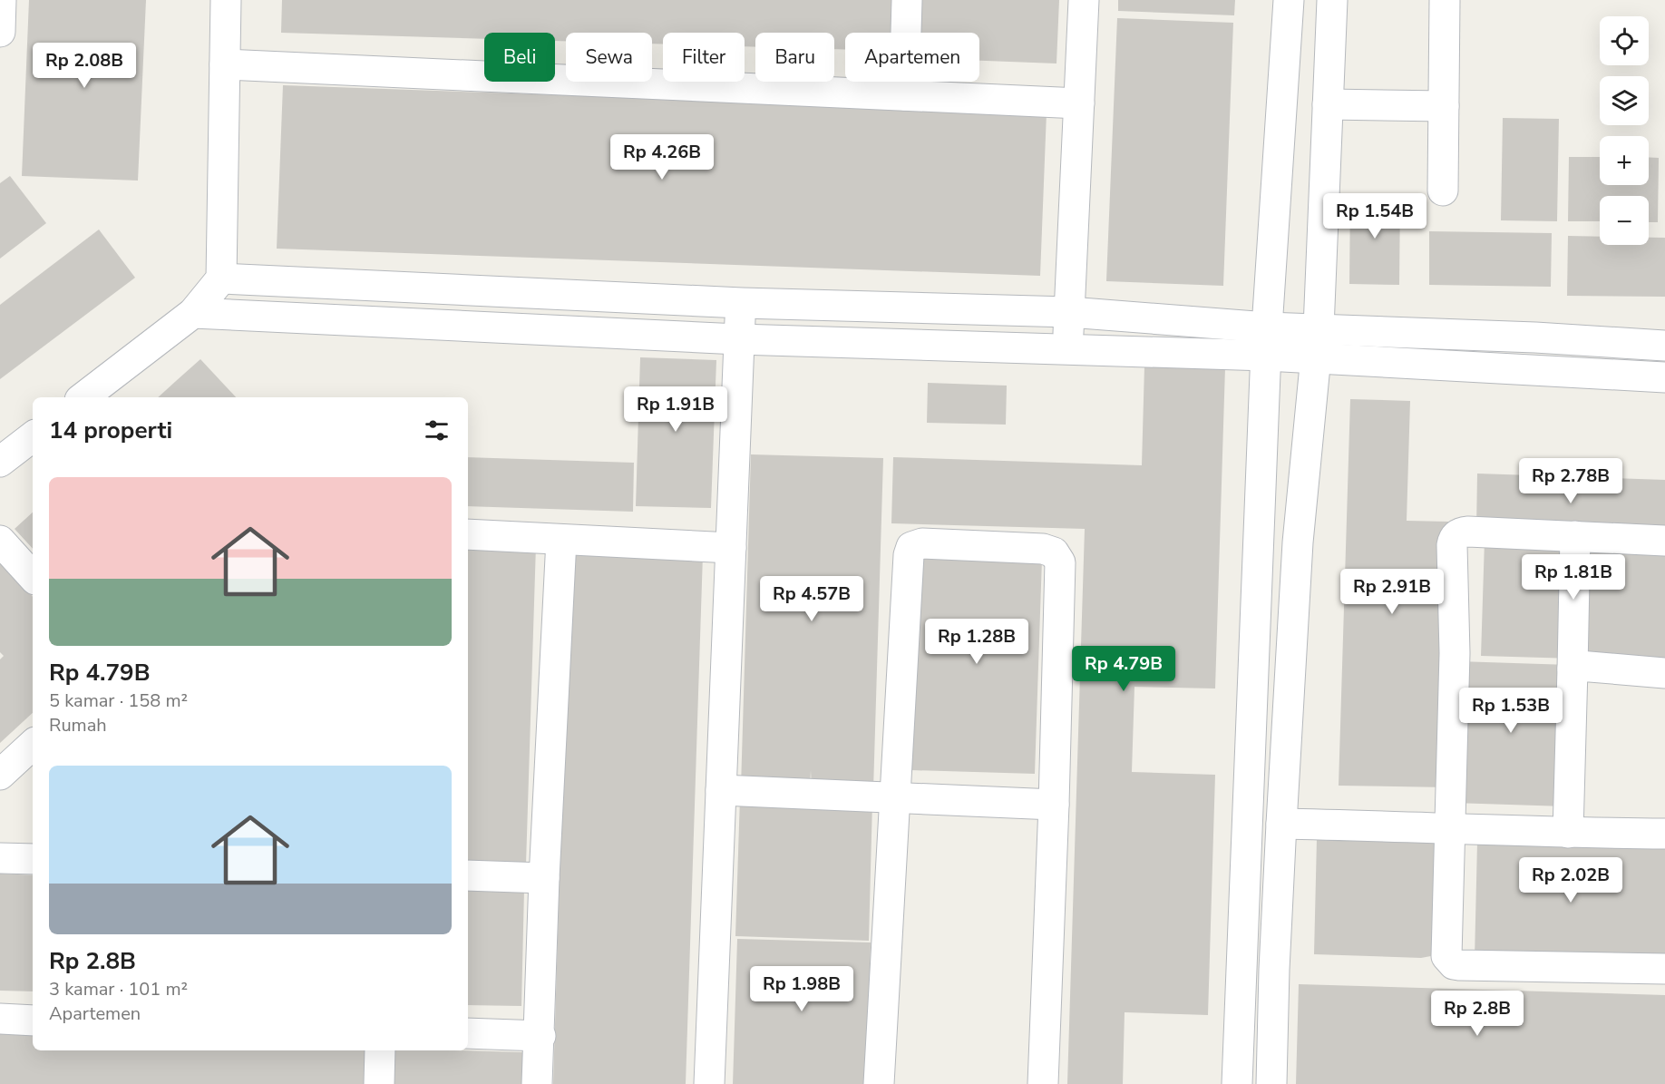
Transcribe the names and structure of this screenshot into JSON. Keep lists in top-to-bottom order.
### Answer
{
  "page": {
    "map_buttons": ["+", "−"],
    "chip": [
      "Beli",
      "Sewa",
      "Filter",
      "Baru",
      "Apartemen"
    ],
    "price": [
      "Rp 2.08B",
      "Rp 4.26B",
      "Rp 1.54B",
      "Rp 1.91B",
      "Rp 2.78B",
      "Rp 1.81B",
      "Rp 2.91B",
      "Rp 4.57B",
      "Rp 1.28B",
      "Rp 4.79B",
      "Rp 1.53B",
      "Rp 2.02B",
      "Rp 1.98B",
      "Rp 2.8B"
    ],
    "heading": "14 properti",
    "list": [
      {
        "name": "Rp 4.79B",
        "note": "5 kamar · 158 m² · Rumah"
      },
      {
        "name": "Rp 2.8B",
        "note": "3 kamar · 101 m² · Apartemen"
      }
    ]
  }
}
